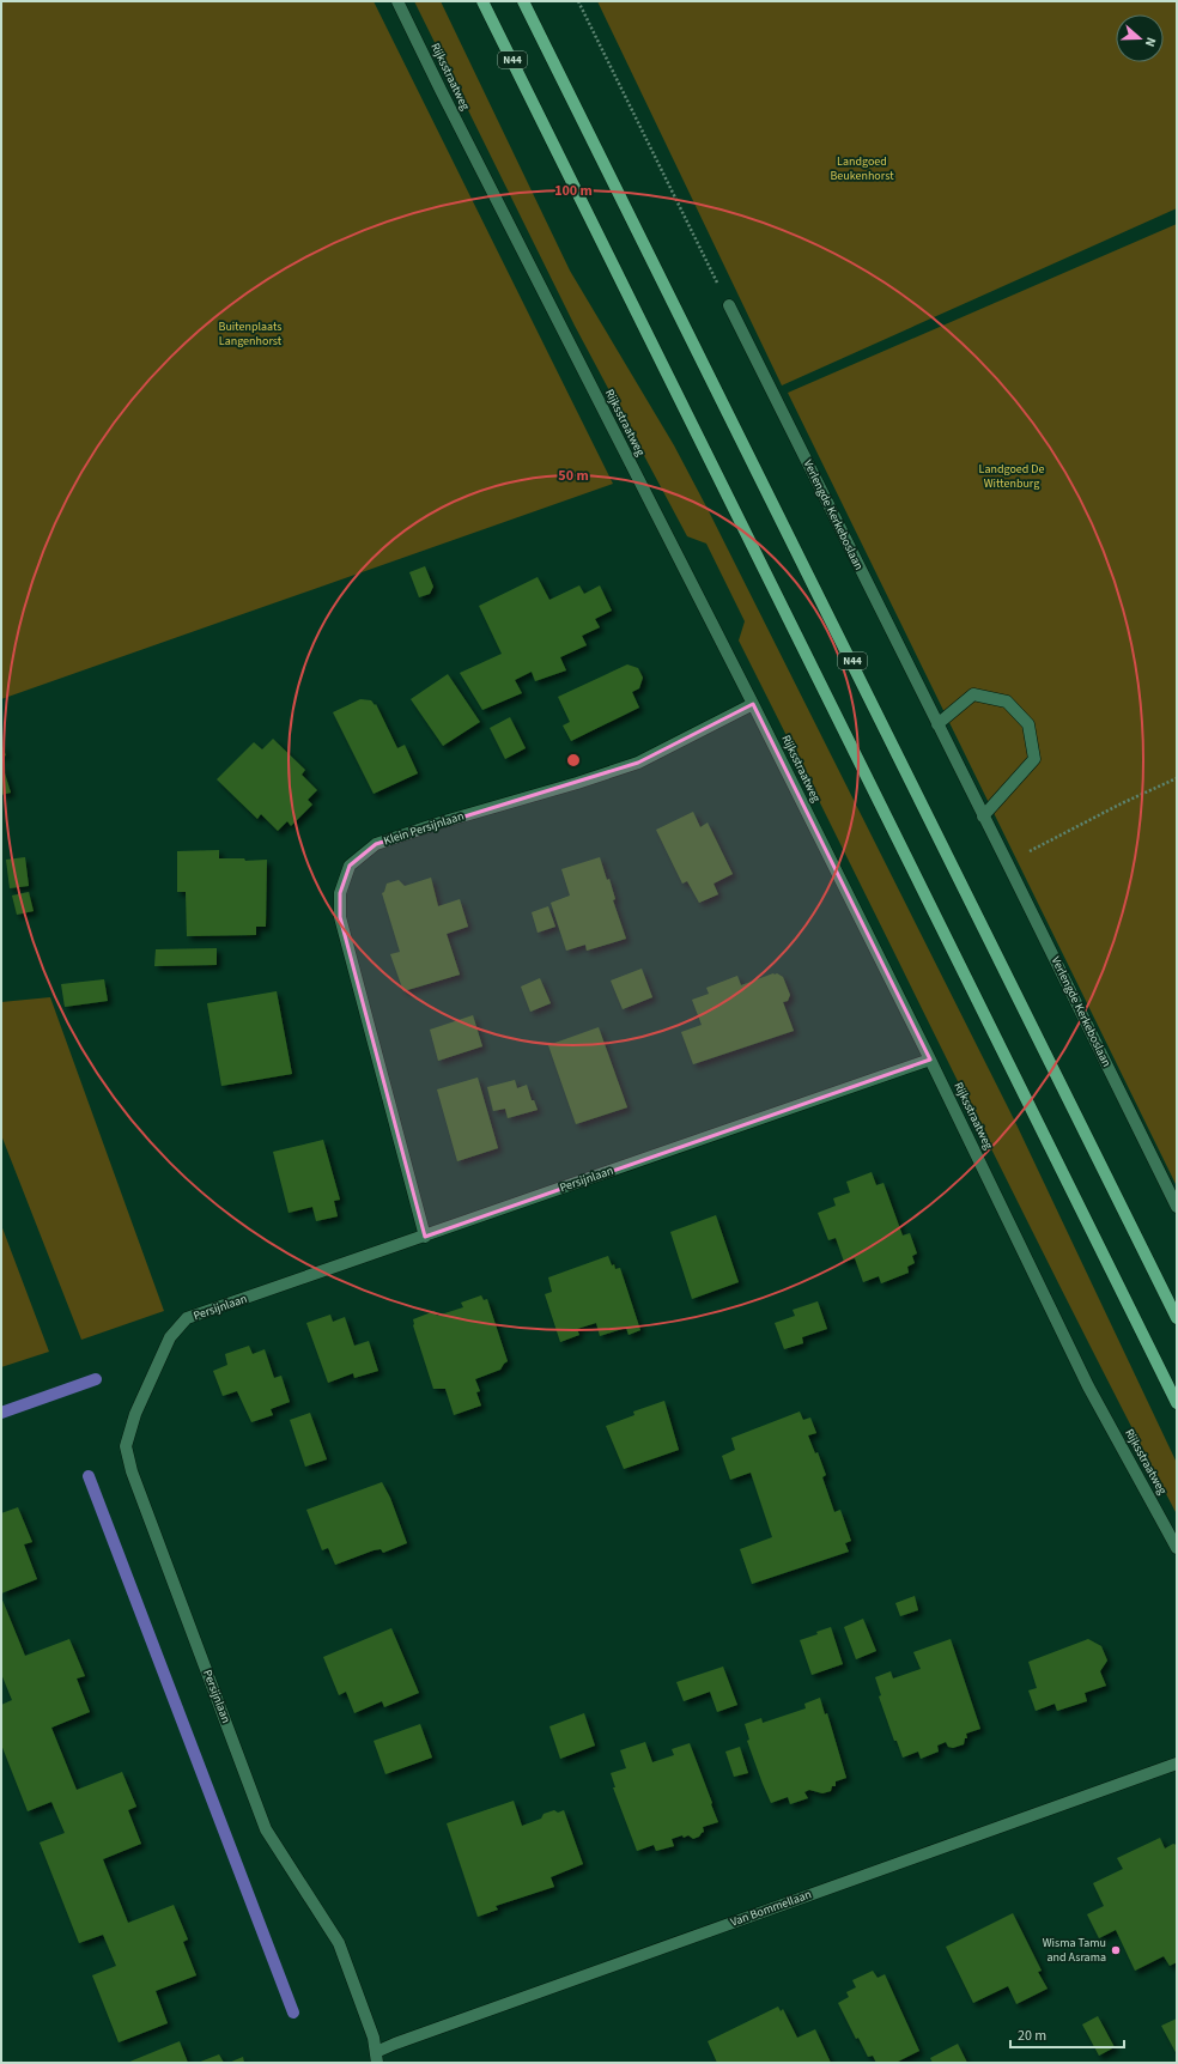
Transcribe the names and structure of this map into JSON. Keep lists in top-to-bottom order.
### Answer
{
  "streets": {
    "main road": ["N44"],
    "street": [
      "Rijksstraatweg",
      "Verlengde Kerkeboslaan",
      "Klein Persijnlaan",
      "Persijnlaan",
      "Van Bommellaan"
    ]
  },
  "crossings": [
    ["Rijksstraatweg", "Klein Persijnlaan"],
    ["Rijksstraatweg", "Persijnlaan"],
    ["Klein Persijnlaan", "Persijnlaan"],
    ["Persijnlaan", "Van Bommellaan"]
  ],
  "parks": ["Landgoed Beukenhorst", "Buitenplaats Langenhorst", "Landgoed De Wittenburg"],
  "places": ["Wisma Tamu and Asrama"],
  "scale_bar": "20 m",
  "north": "right",
  "rings": ["100 m", "50 m"]
}
